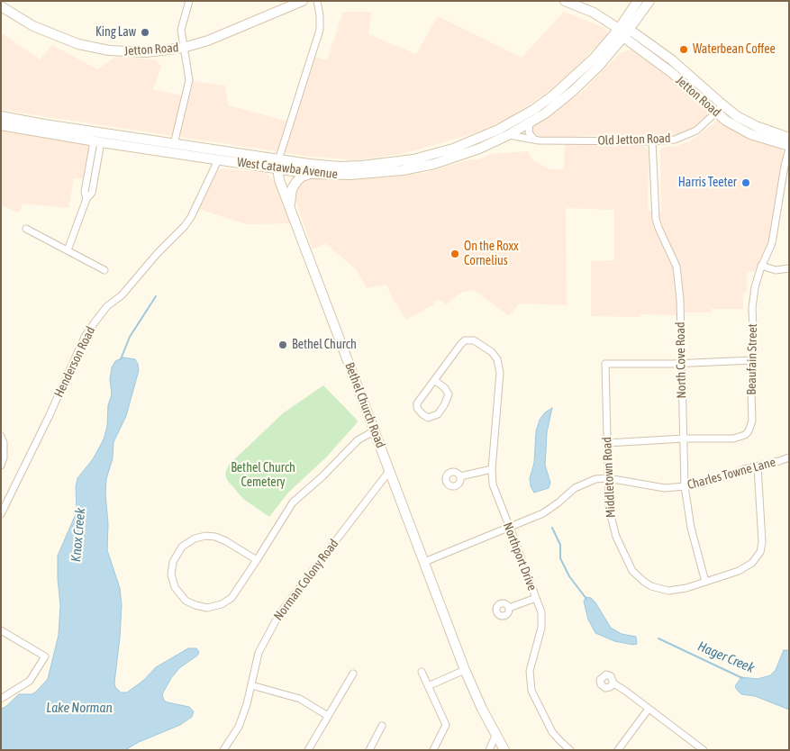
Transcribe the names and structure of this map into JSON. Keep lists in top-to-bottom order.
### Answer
{
  "streets": {
    "main road": ["Jetton Road", "West Catawba Avenue", "Bethel Church Road"],
    "street": [
      "Old Jetton Road",
      "Beaufain Street",
      "North Cove Road",
      "Henderson Road",
      "Charles Towne Lane",
      "Middletown Road",
      "Northport Drive",
      "Norman Colony Road"
    ]
  },
  "crossings": [
    ["Jetton Road", "Old Jetton Road"],
    ["Jetton Road", "West Catawba Avenue"],
    ["Jetton Road", "Beaufain Street"],
    ["Old Jetton Road", "West Catawba Avenue"],
    ["Old Jetton Road", "North Cove Road"],
    ["West Catawba Avenue", "Henderson Road"],
    ["West Catawba Avenue", "Bethel Church Road"],
    ["Beaufain Street", "North Cove Road"],
    ["Beaufain Street", "Middletown Road"],
    ["North Cove Road", "Charles Towne Lane"],
    ["North Cove Road", "Middletown Road"],
    ["Bethel Church Road", "Charles Towne Lane"],
    ["Bethel Church Road", "Norman Colony Road"],
    ["Charles Towne Lane", "Middletown Road"],
    ["Charles Towne Lane", "Northport Drive"]
  ],
  "water": ["Knox Creek", "Hager Creek", "Lake Norman"],
  "parks": ["Bethel Church Cemetery"],
  "places": [
    "King Law",
    "Waterbean Coffee",
    "Harris Teeter",
    "On the Roxx Cornelius",
    "Bethel Church"
  ]
}
